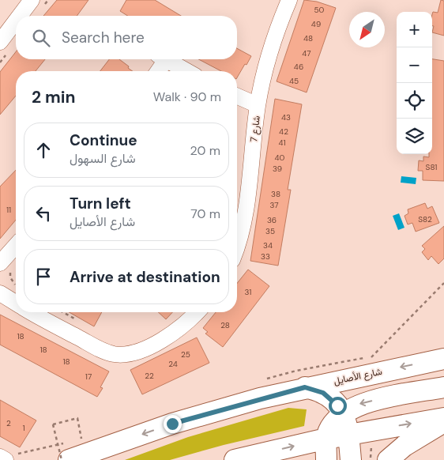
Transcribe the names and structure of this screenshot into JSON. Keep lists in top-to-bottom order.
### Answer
{
  "streets": {
    "main road": ["شارع الأصايل"],
    "street": ["شارع 7"]
  },
  "house_numbers": [
    "50",
    "49",
    "48",
    "47",
    "46",
    "45",
    "43",
    "42",
    "41",
    "40",
    "S81",
    "39",
    "38",
    "37",
    "11",
    "S82",
    "36",
    "35",
    "34",
    "33",
    "31",
    "28",
    "18",
    "18",
    "25",
    "18",
    "24",
    "22",
    "17",
    "2",
    "1"
  ],
  "north": "bottom left",
  "page": {
    "map_buttons": ["+", "−"],
    "search": "Search here",
    "heading": ["2 min", "Walk · 90 m"],
    "list": [
      ["Continue", "شارع السهول", "20 m"],
      ["Turn left", "شارع الأصايل", "70 m"],
      "Arrive at destination"
    ]
  }
}
